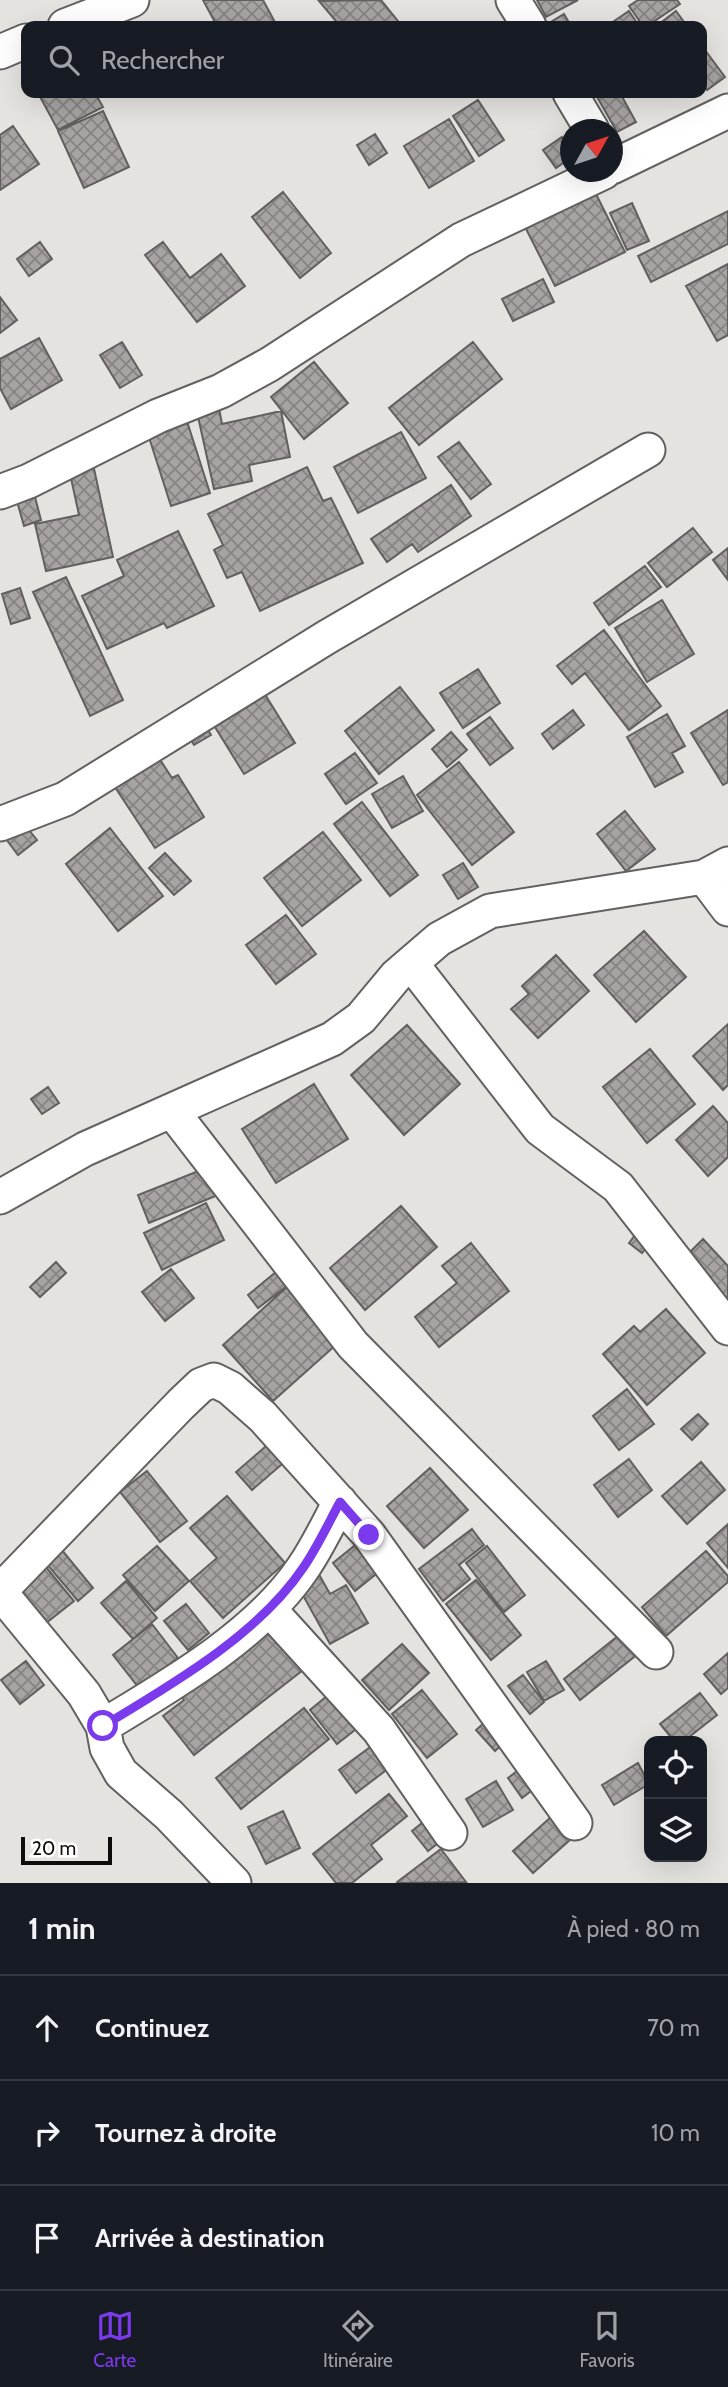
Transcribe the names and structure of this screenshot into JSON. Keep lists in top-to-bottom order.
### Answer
{
  "scale_bar": "20 m",
  "north": "top right",
  "page": {
    "search": "Rechercher",
    "scale": "20 m",
    "heading": ["1 min", "À pied · 80 m"],
    "list": [
      ["Continuez", "70 m"],
      ["Tournez à droite", "10 m"],
      "Arrivée à destination"
    ],
    "nav": ["Carte", "Itinéraire", "Favoris"]
  }
}
